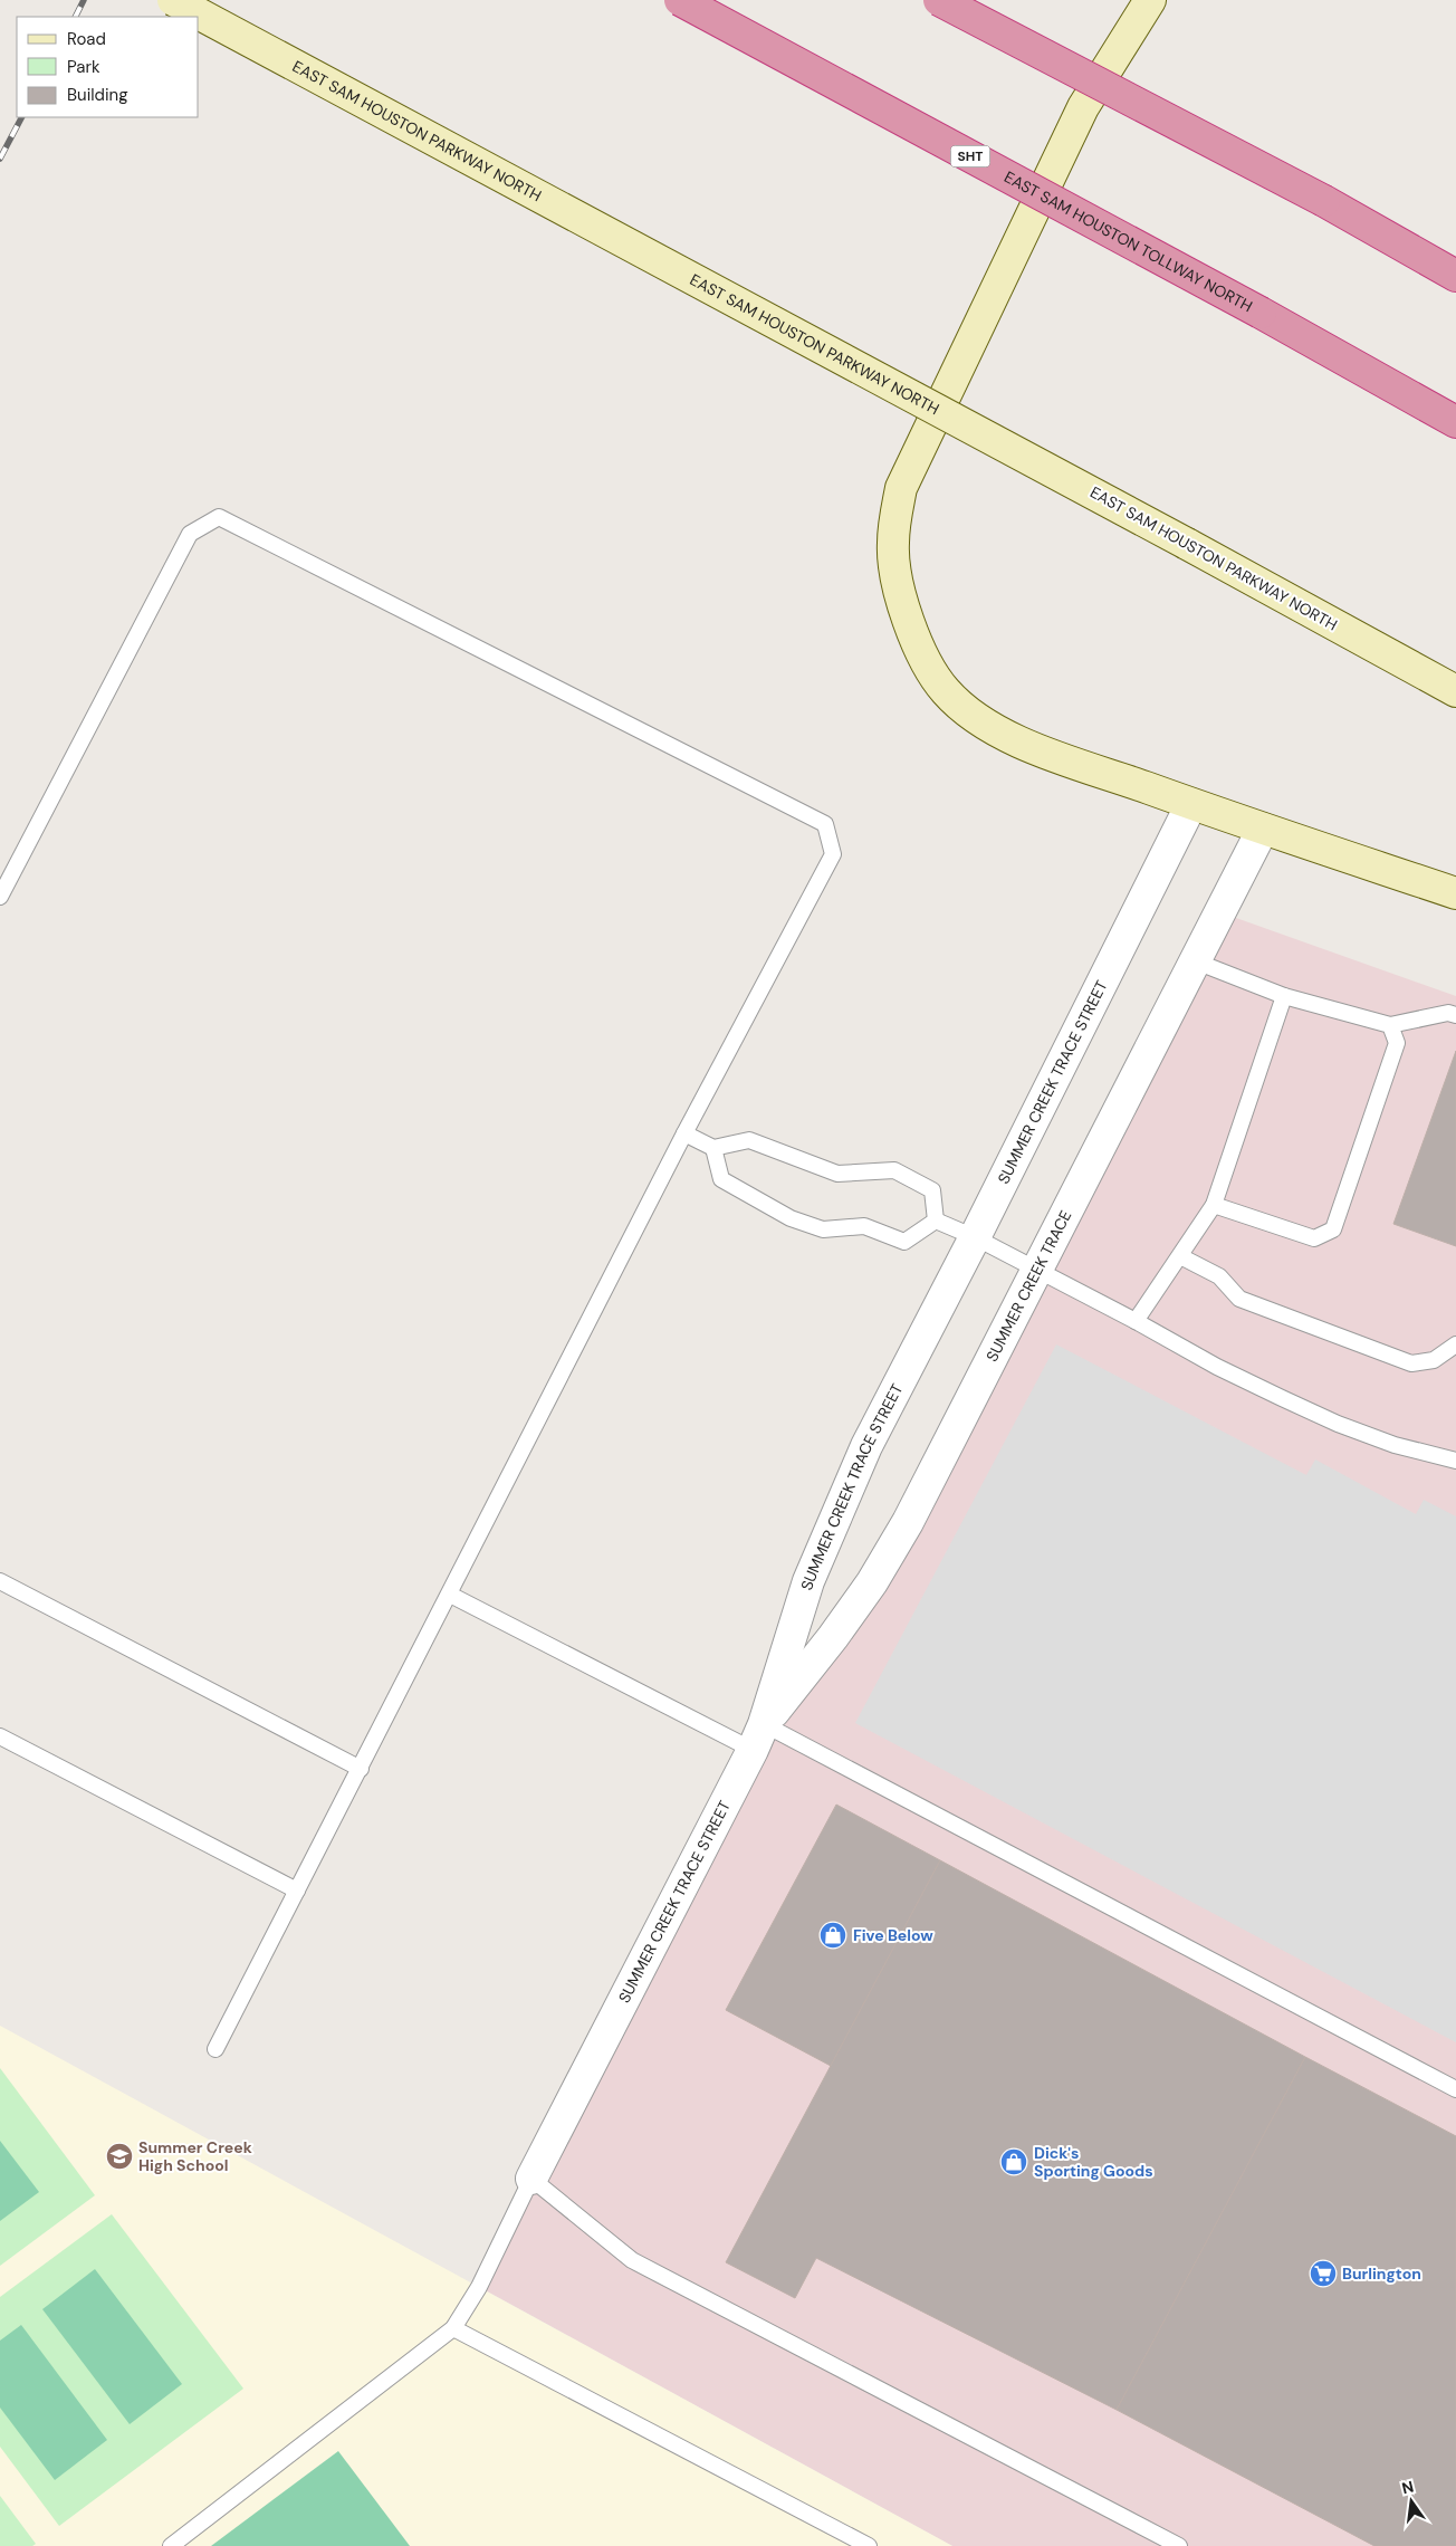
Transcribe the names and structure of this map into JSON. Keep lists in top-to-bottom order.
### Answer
{
  "streets": {
    "highway": ["SHT", "EAST SAM HOUSTON TOLLWAY NORTH"],
    "main road": ["EAST SAM HOUSTON PARKWAY NORTH"],
    "street": ["SUMMER CREEK TRACE STREET", "SUMMER CREEK TRACE"]
  },
  "crossings": [
    ["SUMMER CREEK TRACE STREET", "SUMMER CREEK TRACE"]
  ],
  "places": {
    "shop": ["Five Below", "Dick's Sporting Goods"],
    "school or university": ["Summer Creek High School"],
    "supermarket": ["Burlington"]
  },
  "legend": ["Road", "Park", "Building"],
  "north": "top"
}
